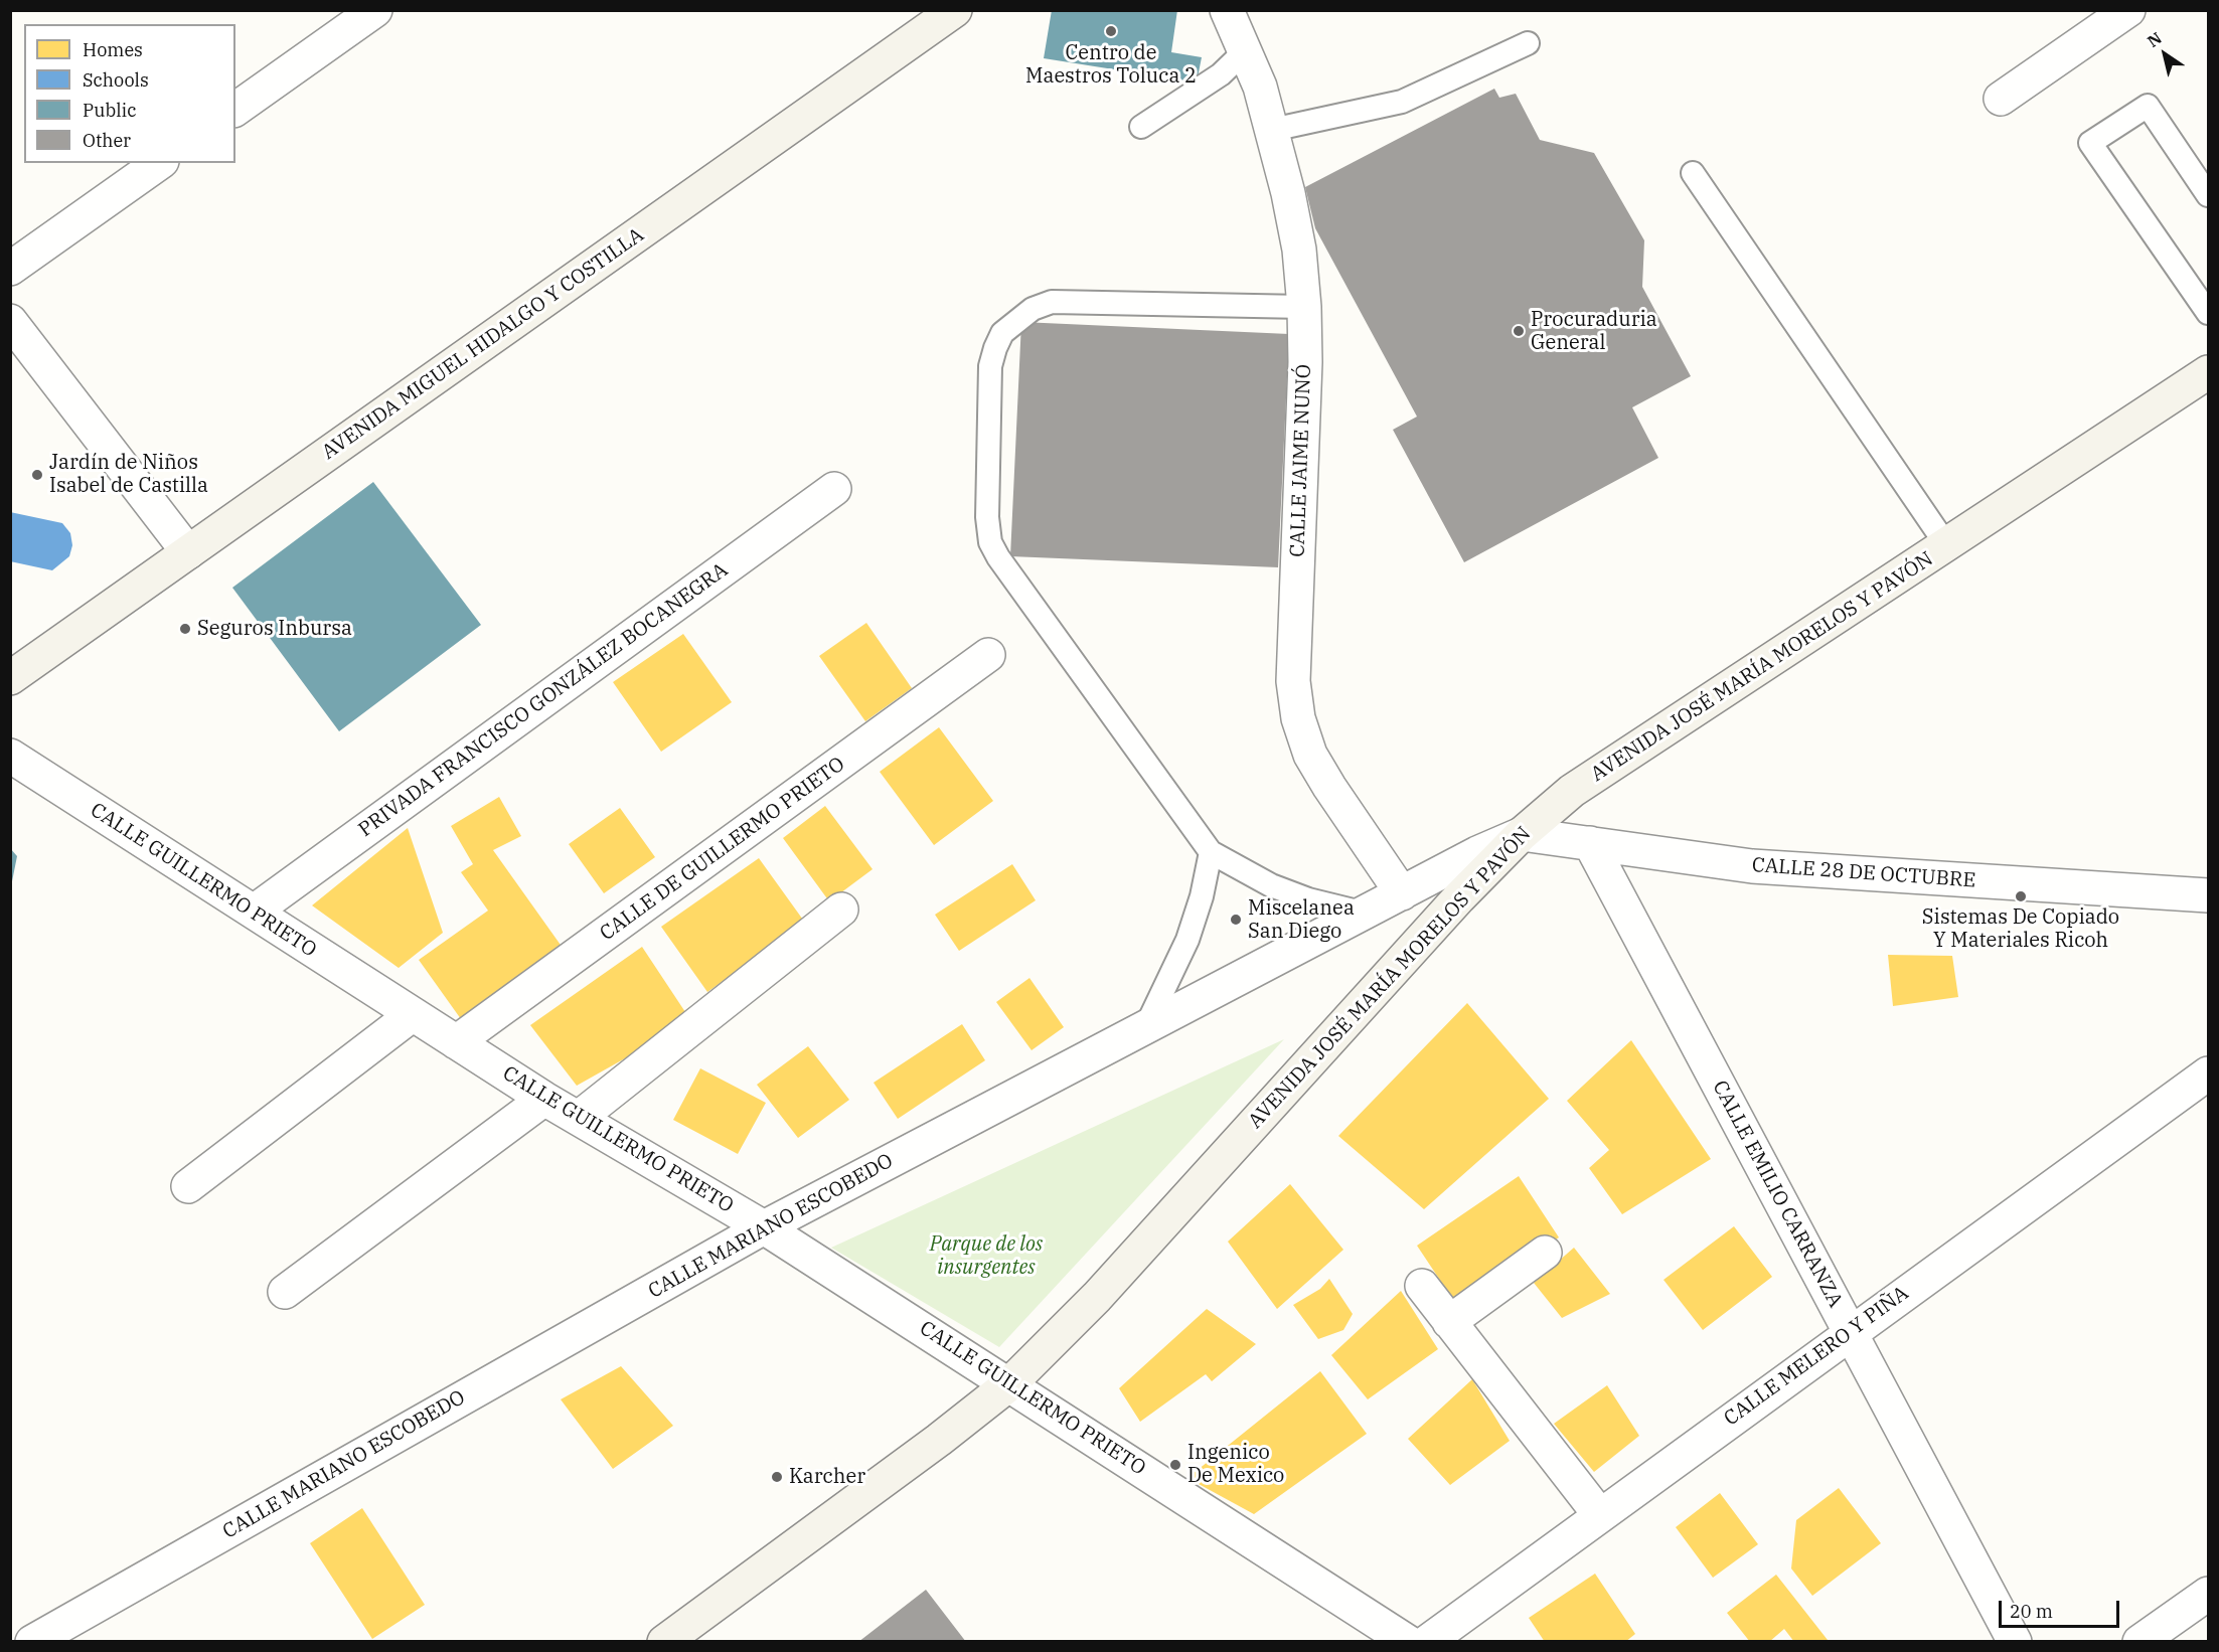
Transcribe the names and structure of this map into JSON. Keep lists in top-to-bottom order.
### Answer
{
  "streets": {
    "main road": ["AVENIDA MIGUEL HIDALGO Y COSTILLA", "AVENIDA JOSÉ MARÍA MORELOS Y PAVÓN"],
    "street": [
      "CALLE JAIME NUNÓ",
      "PRIVADA FRANCISCO GONZÁLEZ BOCANEGRA",
      "CALLE DE GUILLERMO PRIETO",
      "CALLE 28 DE OCTUBRE",
      "CALLE GUILLERMO PRIETO",
      "CALLE EMILIO CARRANZA",
      "CALLE MARIANO ESCOBEDO",
      "CALLE MELERO Y PIÑA"
    ]
  },
  "crossings": [
    ["CALLE JAIME NUNÓ", "CALLE MARIANO ESCOBEDO"],
    ["AVENIDA JOSÉ MARÍA MORELOS Y PAVÓN", "CALLE 28 DE OCTUBRE"],
    ["AVENIDA JOSÉ MARÍA MORELOS Y PAVÓN", "CALLE GUILLERMO PRIETO"],
    ["AVENIDA JOSÉ MARÍA MORELOS Y PAVÓN", "CALLE MARIANO ESCOBEDO"],
    ["PRIVADA FRANCISCO GONZÁLEZ BOCANEGRA", "CALLE GUILLERMO PRIETO"],
    ["CALLE DE GUILLERMO PRIETO", "CALLE GUILLERMO PRIETO"],
    ["CALLE 28 DE OCTUBRE", "CALLE EMILIO CARRANZA"],
    ["CALLE 28 DE OCTUBRE", "CALLE MARIANO ESCOBEDO"],
    ["CALLE GUILLERMO PRIETO", "CALLE MARIANO ESCOBEDO"],
    ["CALLE EMILIO CARRANZA", "CALLE MELERO Y PIÑA"]
  ],
  "parks": ["Parque de los insurgentes"],
  "places": [
    "Centro de Maestros Toluca 2",
    "Procuraduria General",
    "Jardín de Niños Isabel de Castilla",
    "Seguros Inbursa",
    "Sistemas De Copiado Y Materiales Ricoh",
    "Miscelanea San Diego",
    "Ingenico De Mexico",
    "Karcher"
  ],
  "legend": [
    "Homes",
    "Schools",
    "Public",
    "Other"
  ],
  "scale_bar": "20 m",
  "north": "top left"
}
